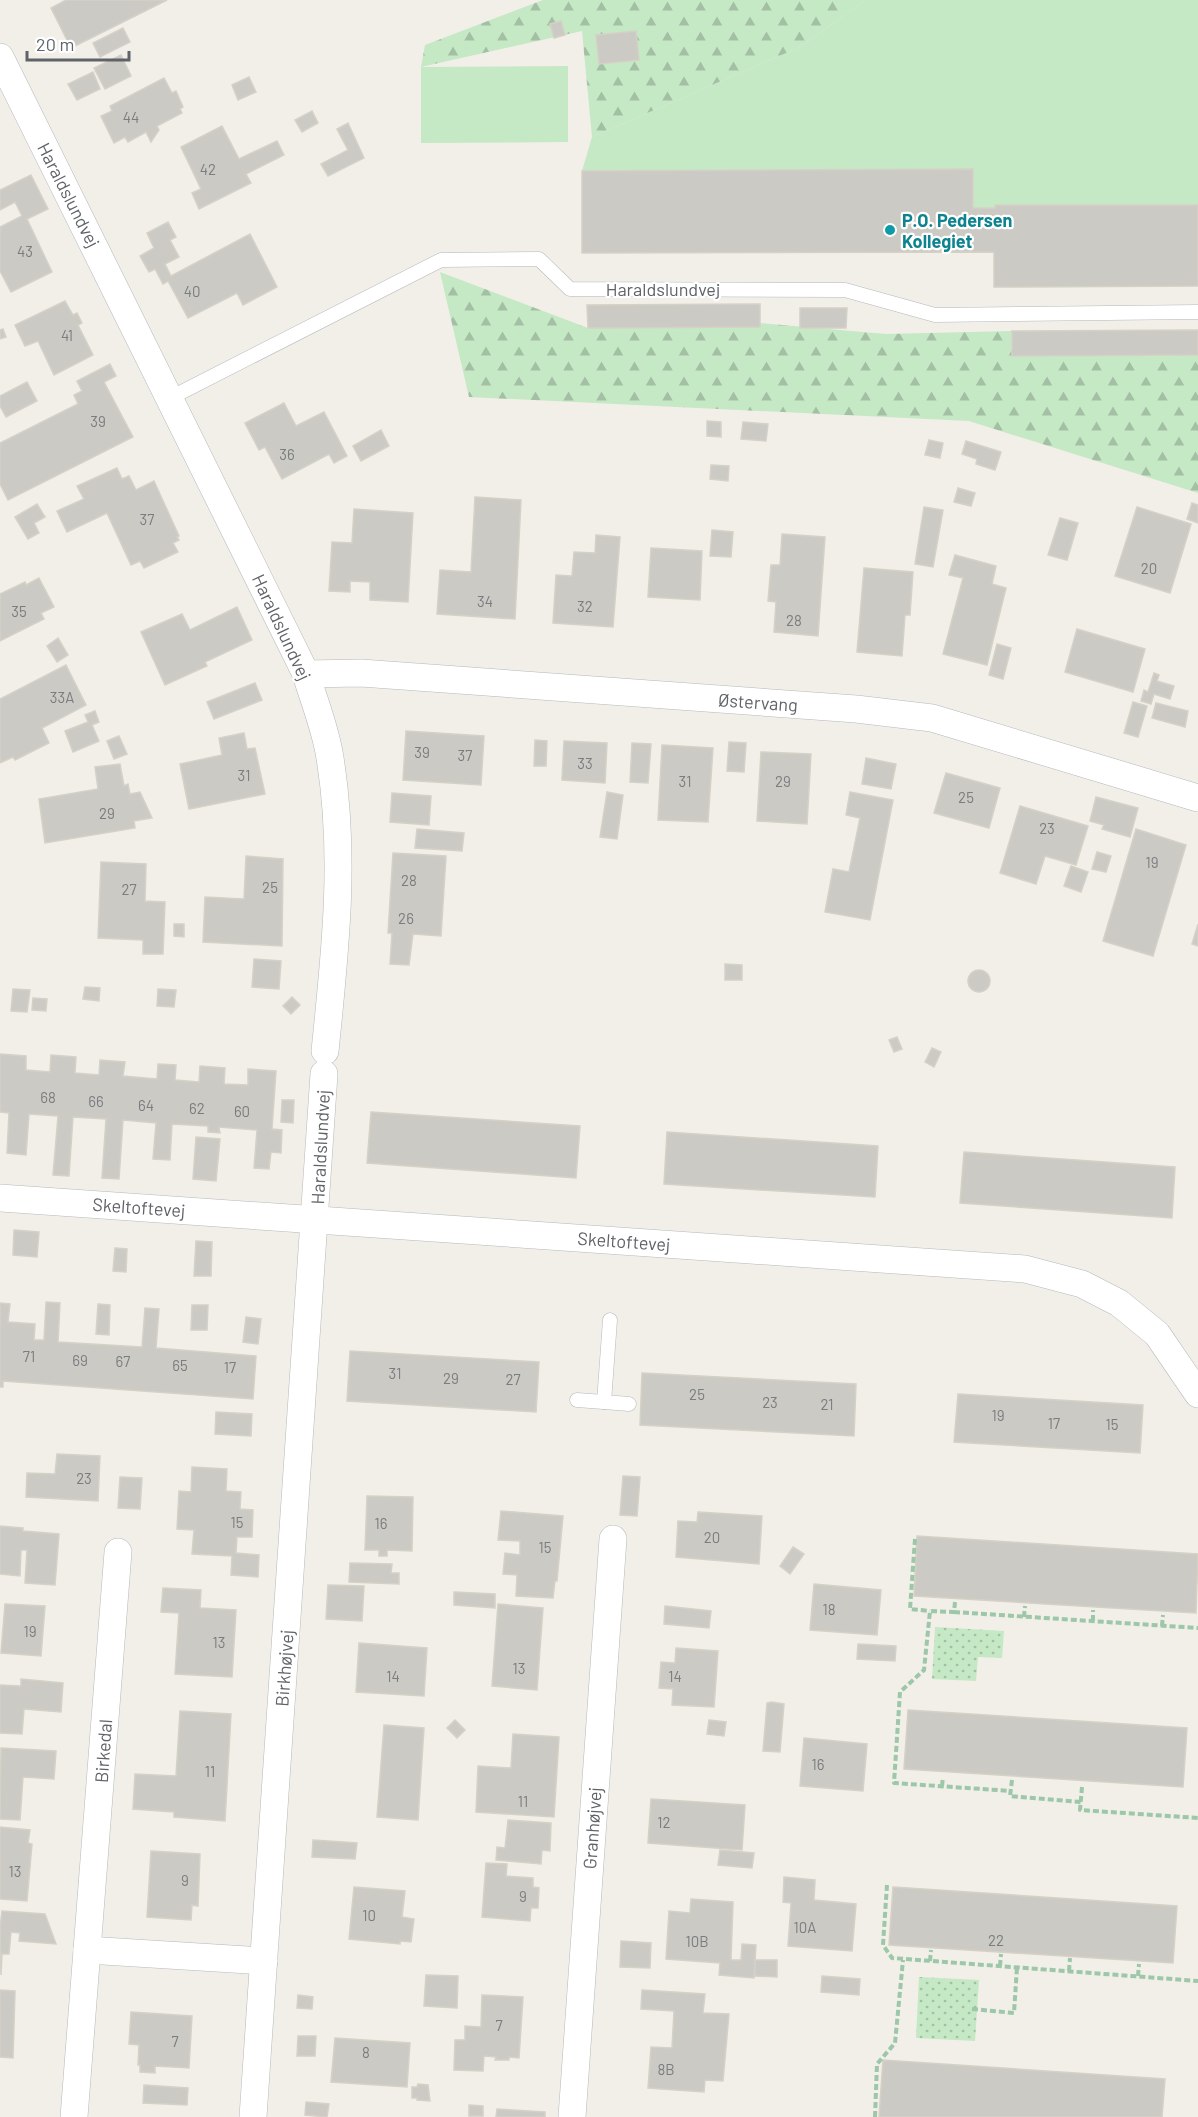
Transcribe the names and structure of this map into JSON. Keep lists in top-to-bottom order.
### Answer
{
  "streets": {
    "street": [
      "Haraldslundvej",
      "Østervang",
      "Skeltoftevej",
      "Birkhøjvej",
      "Birkedal",
      "Granhøjvej"
    ]
  },
  "crossings": [
    ["Haraldslundvej", "Østervang"],
    ["Haraldslundvej", "Skeltoftevej"],
    ["Haraldslundvej", "Birkhøjvej"],
    ["Skeltoftevej", "Birkhøjvej"]
  ],
  "places": ["P.O. Pedersen Kollegiet"],
  "house_numbers": [
    "44",
    "42",
    "43",
    "40",
    "41",
    "39",
    "36",
    "37",
    "20",
    "34",
    "32",
    "35",
    "28",
    "33A",
    "39",
    "37",
    "33",
    "31",
    "31",
    "29",
    "25",
    "29",
    "23",
    "19",
    "28",
    "25",
    "27",
    "26",
    "68",
    "66",
    "64",
    "62",
    "60",
    "71",
    "69",
    "67",
    "65",
    "17",
    "31",
    "29",
    "27",
    "25",
    "23",
    "21",
    "19",
    "17",
    "15",
    "23",
    "15",
    "16",
    "20",
    "15",
    "18",
    "19",
    "13",
    "13",
    "14",
    "14",
    "16",
    "11",
    "11",
    "12",
    "13",
    "9",
    "9",
    "10",
    "10A",
    "22",
    "10B",
    "7",
    "7",
    "8",
    "8B"
  ],
  "scale_bar": "20 m"
}
